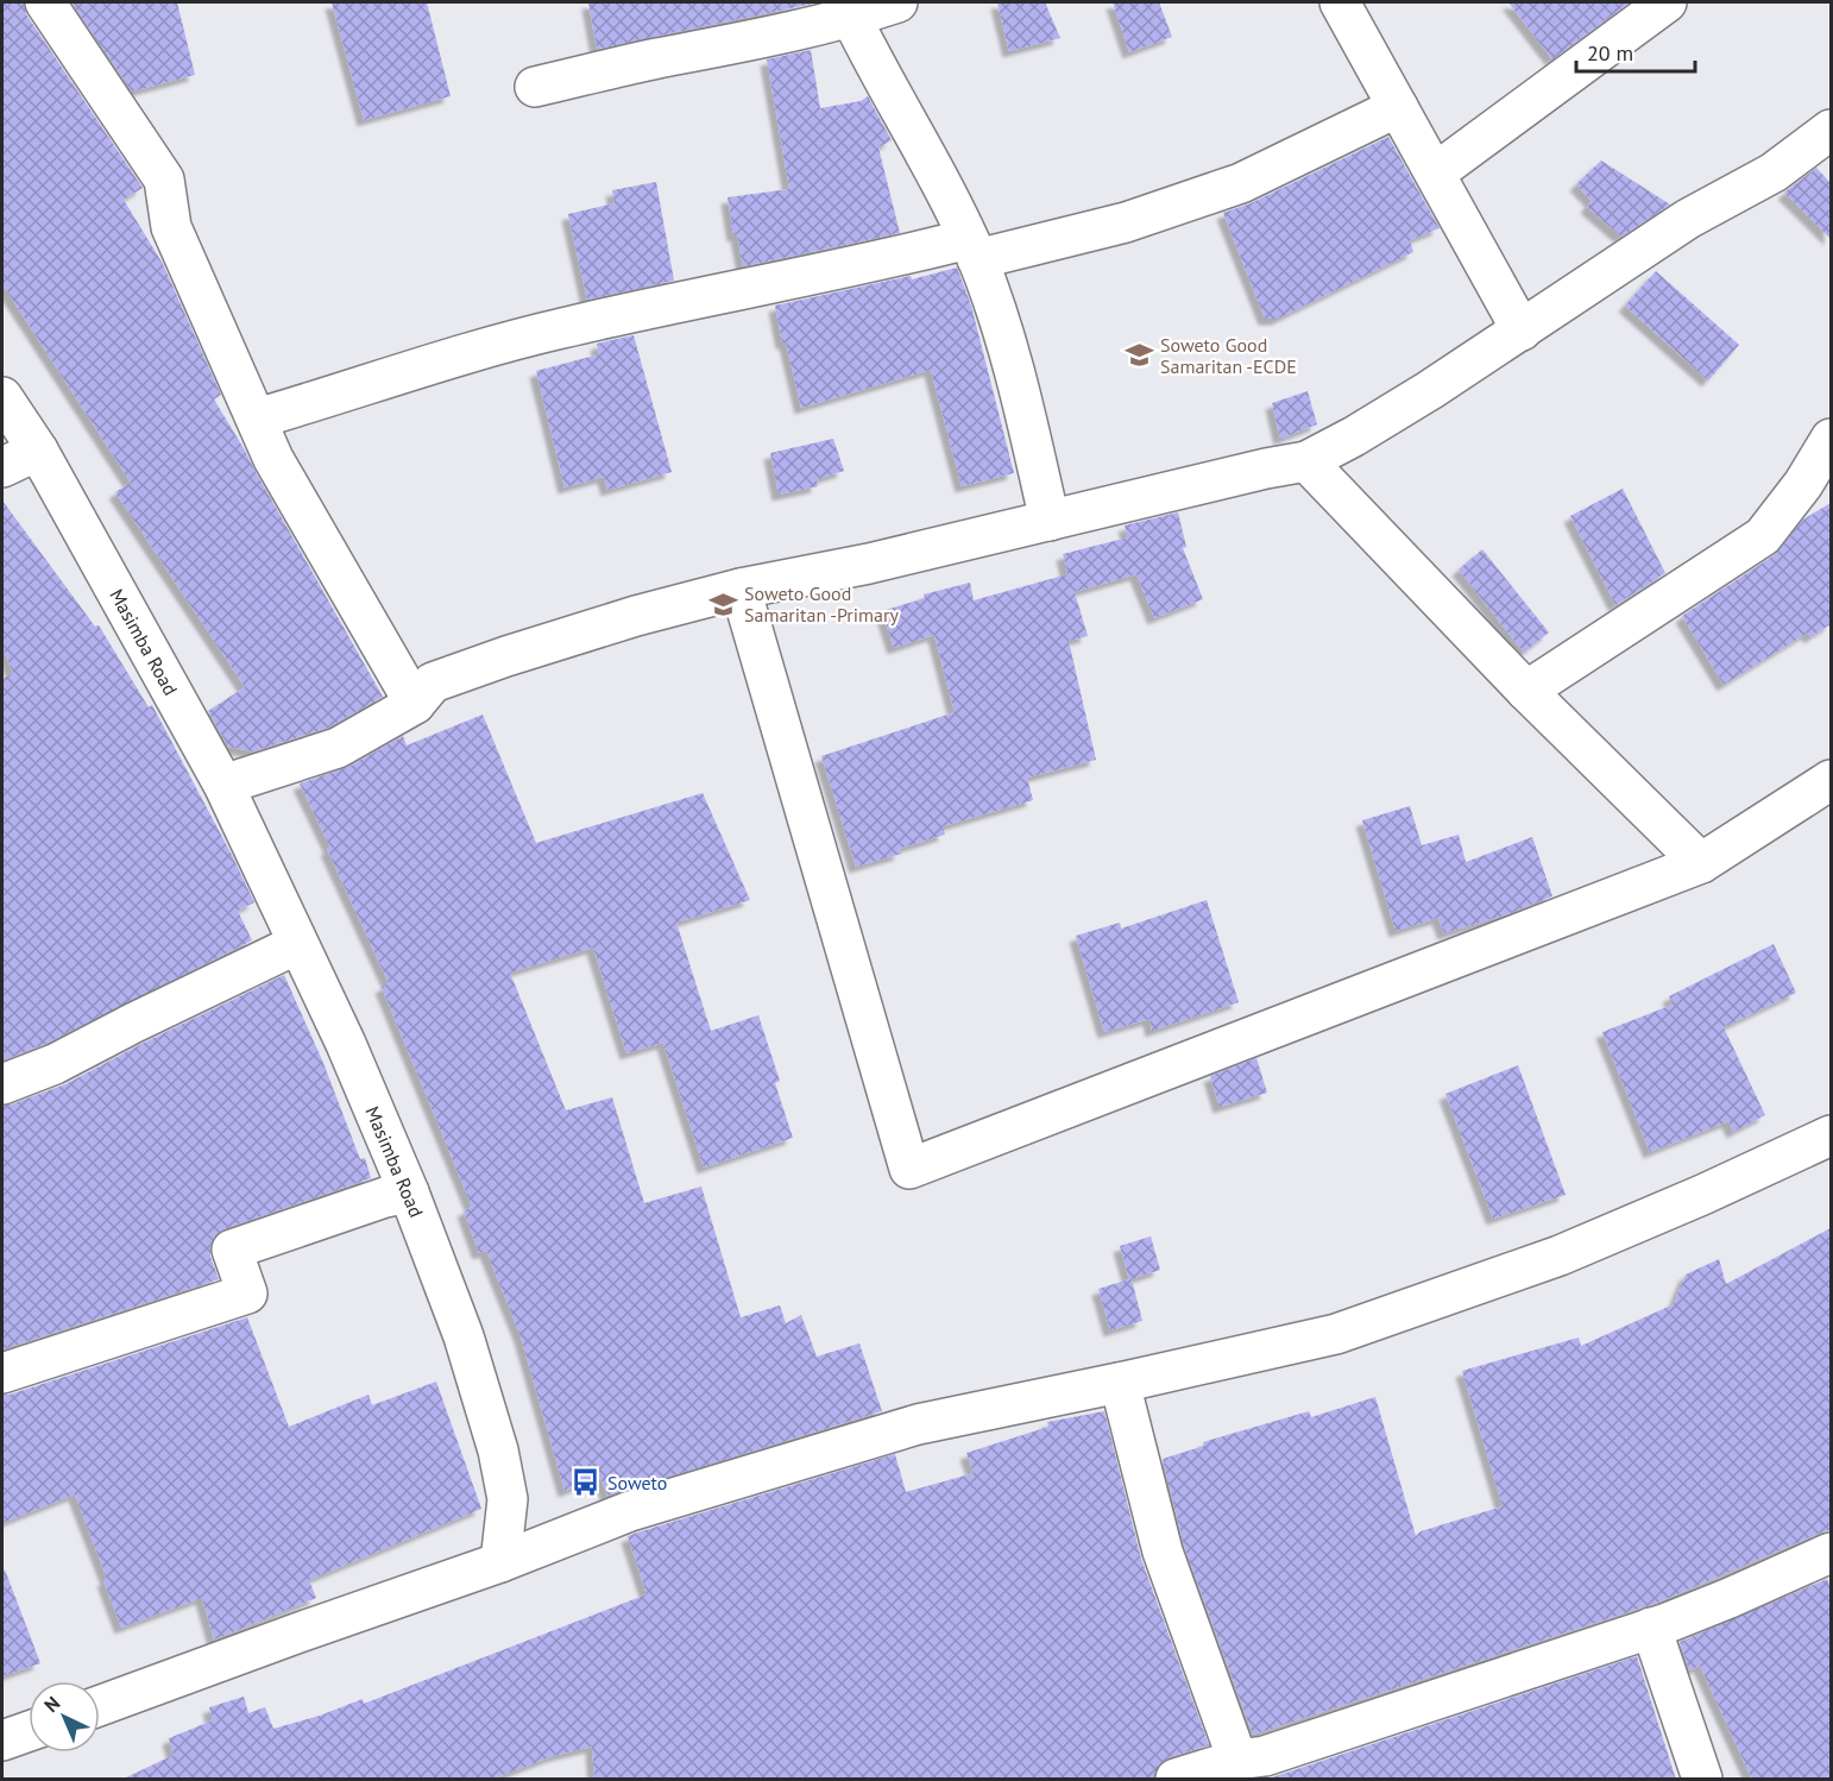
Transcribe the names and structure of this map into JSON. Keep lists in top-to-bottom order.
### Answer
{
  "streets": {
    "street": ["Masimba Road"]
  },
  "places": {
    "school or university": ["Soweto Good Samaritan -ECDE", "Soweto Good Samaritan -Primary"],
    "bus stop": ["Soweto"]
  },
  "scale_bar": "20 m",
  "north": "top left"
}
